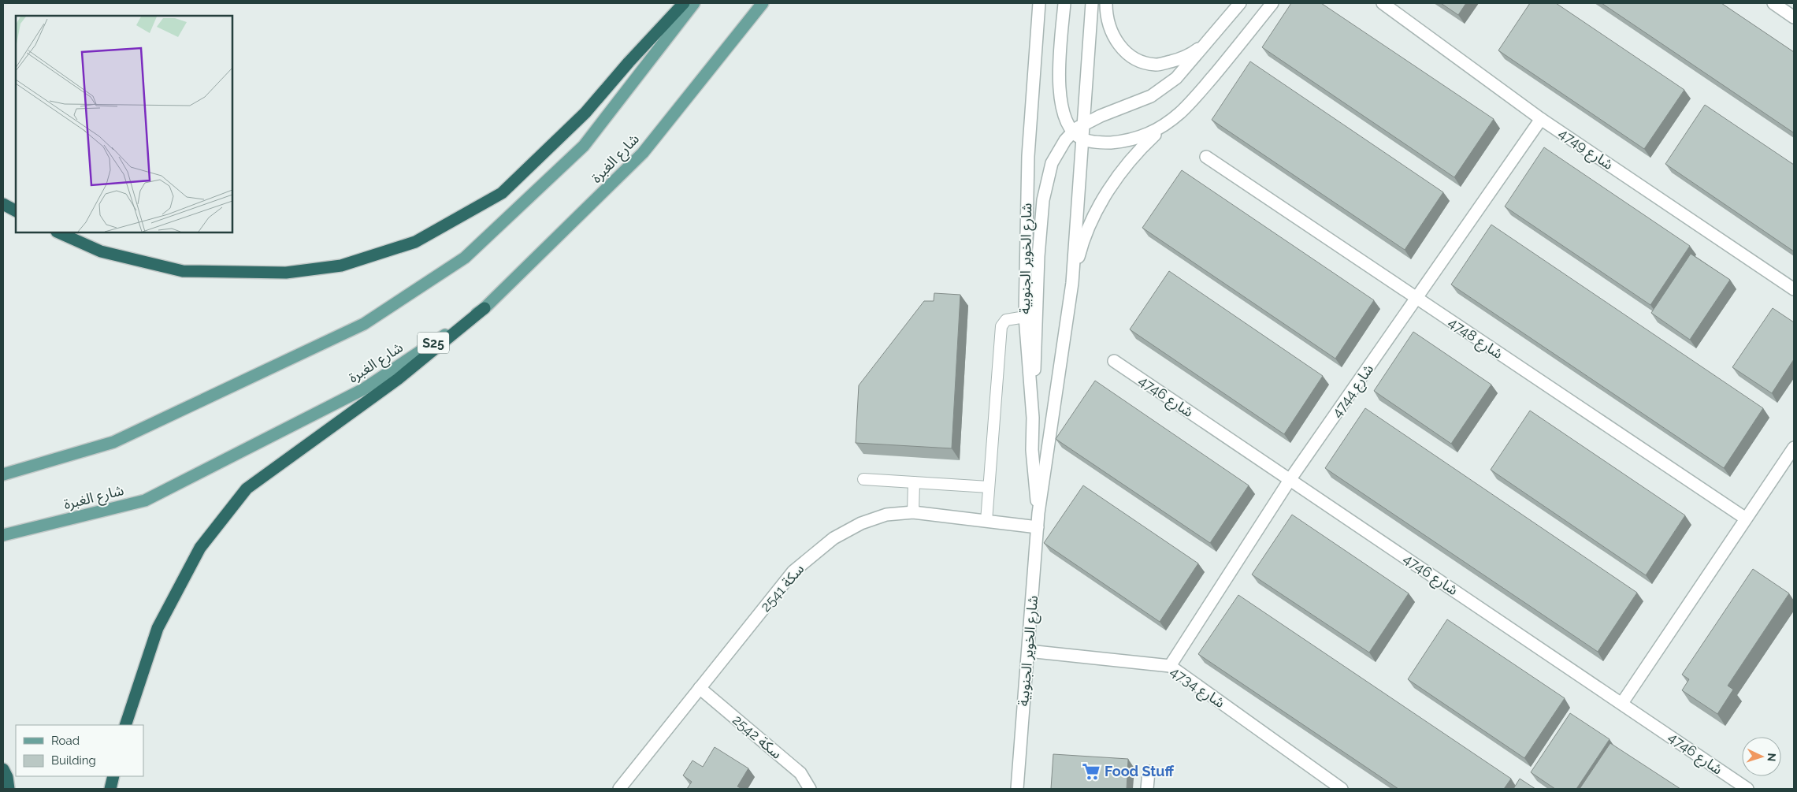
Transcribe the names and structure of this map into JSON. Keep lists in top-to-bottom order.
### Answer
{
  "streets": {
    "main road": ["شارع الغبرة", "S25"],
    "street": [
      "4749 شارع",
      "شارع الخوير الجنوبية",
      "4748 شارع",
      "4744 شارع",
      "4746 شارع",
      "سكة 2541",
      "4734 شارع",
      "سكة 2542"
    ]
  },
  "crossings": [
    ["4749 شارع", "4744 شارع"],
    ["شارع الخوير الجنوبية", "سكة 2541"],
    ["شارع الخوير الجنوبية", "4734 شارع"],
    ["4748 شارع", "4744 شارع"],
    ["4744 شارع", "4746 شارع"],
    ["4744 شارع", "4734 شارع"],
    ["سكة 2541", "سكة 2542"]
  ],
  "places": {
    "supermarket": ["Food Stuff"]
  },
  "legend": ["Road", "Building"],
  "north": "right"
}
